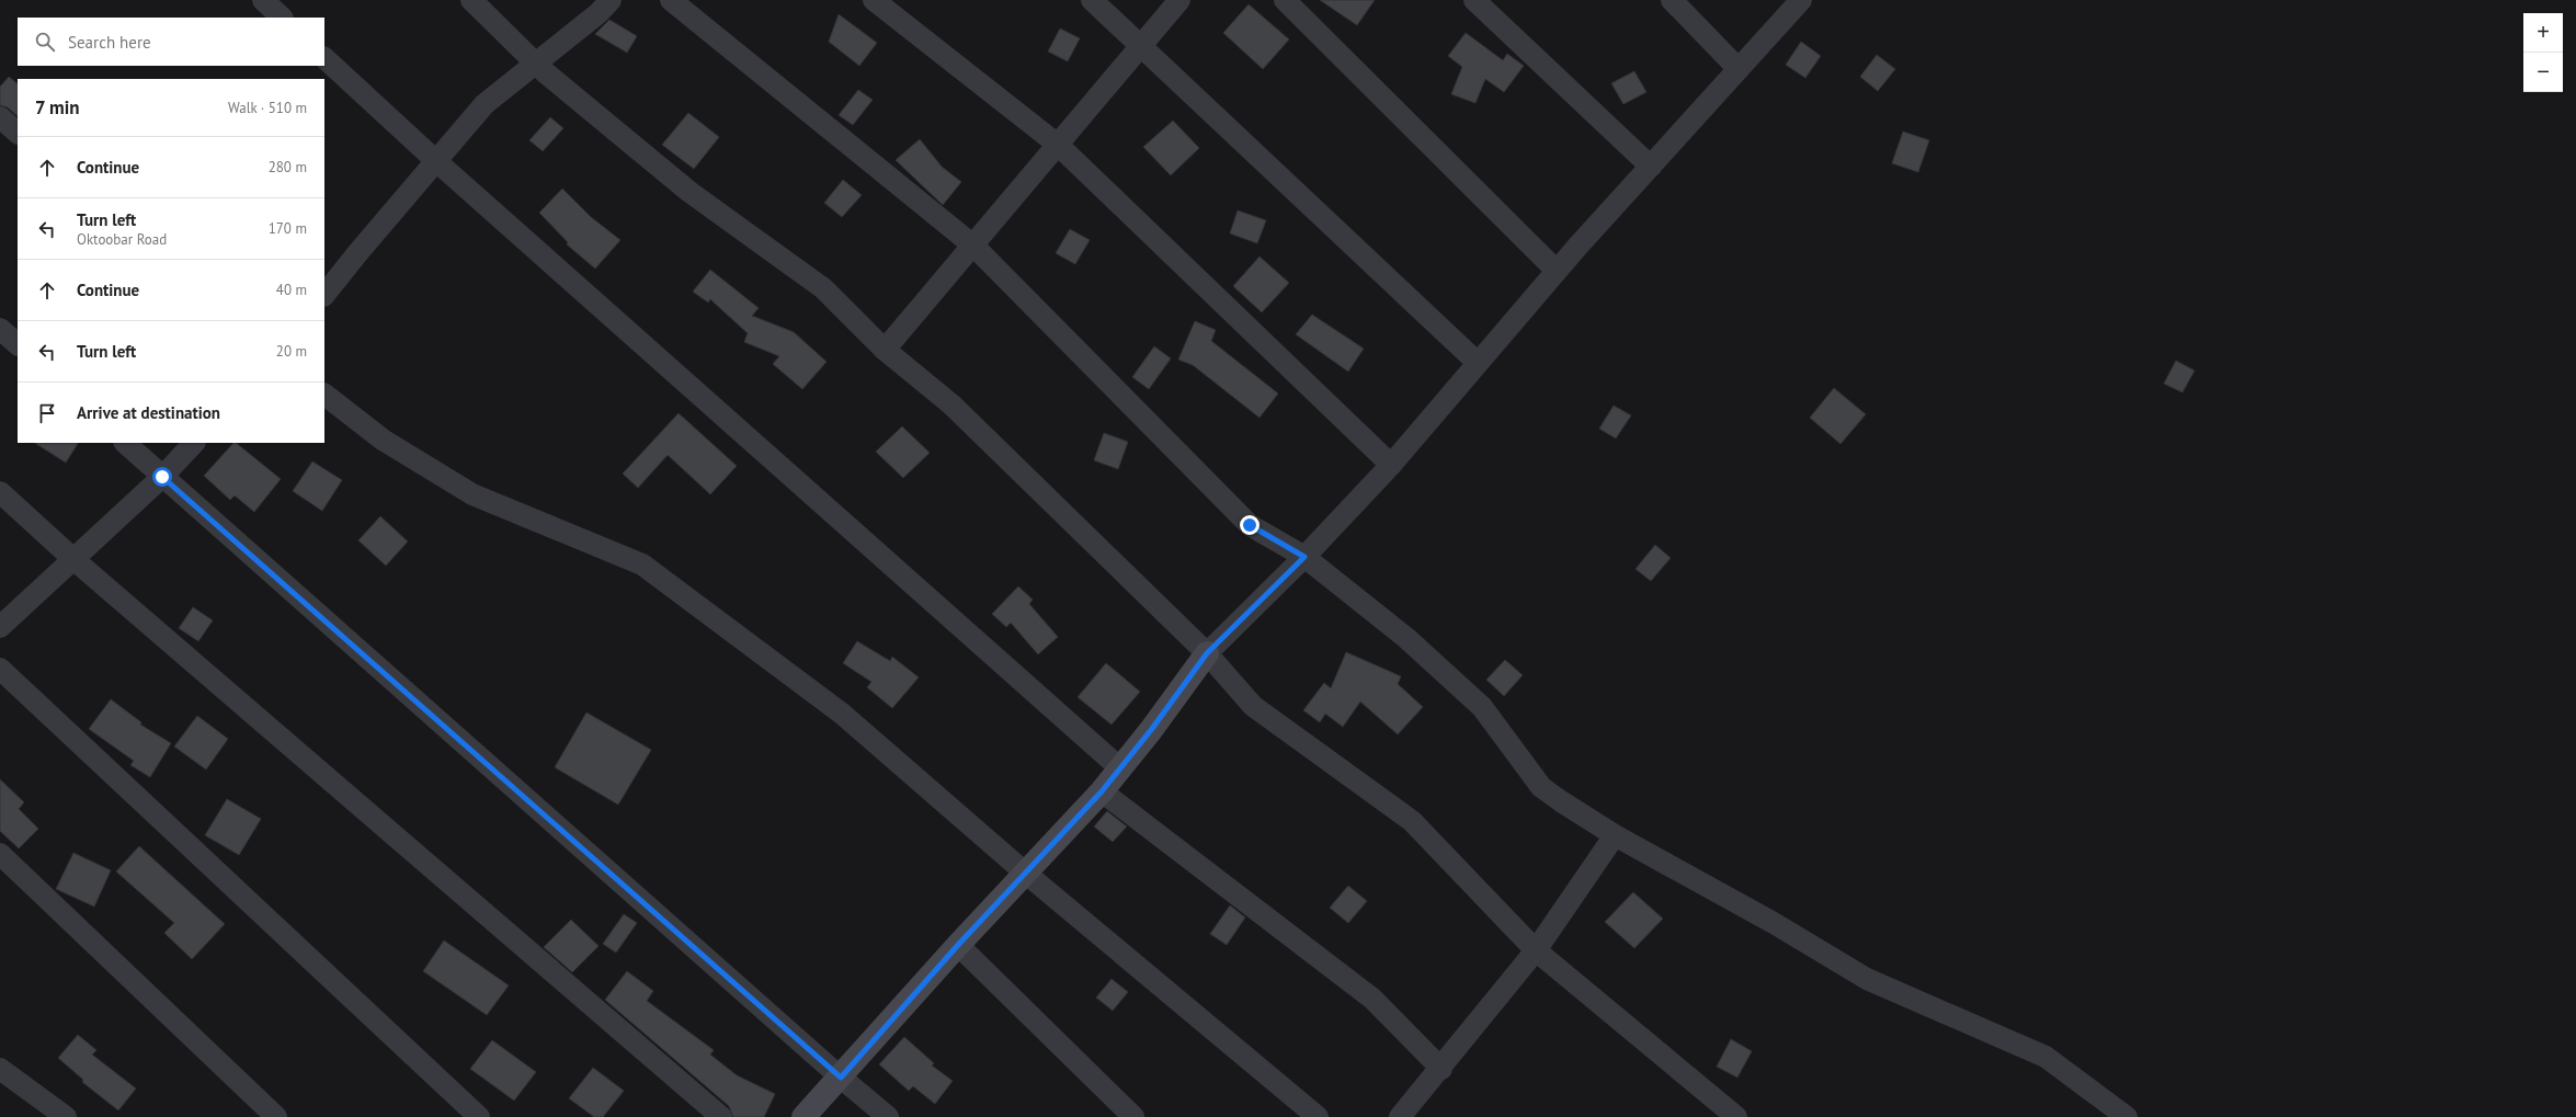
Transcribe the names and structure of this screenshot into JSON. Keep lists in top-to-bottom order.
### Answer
{
  "page": {
    "map_buttons": ["+", "−"],
    "search": "Search here",
    "heading": ["7 min", "Walk · 510 m"],
    "list": [
      ["Continue", "280 m"],
      ["Turn left", "Oktoobar Road", "170 m"],
      ["Continue", "40 m"],
      ["Turn left", "20 m"],
      "Arrive at destination"
    ]
  }
}
